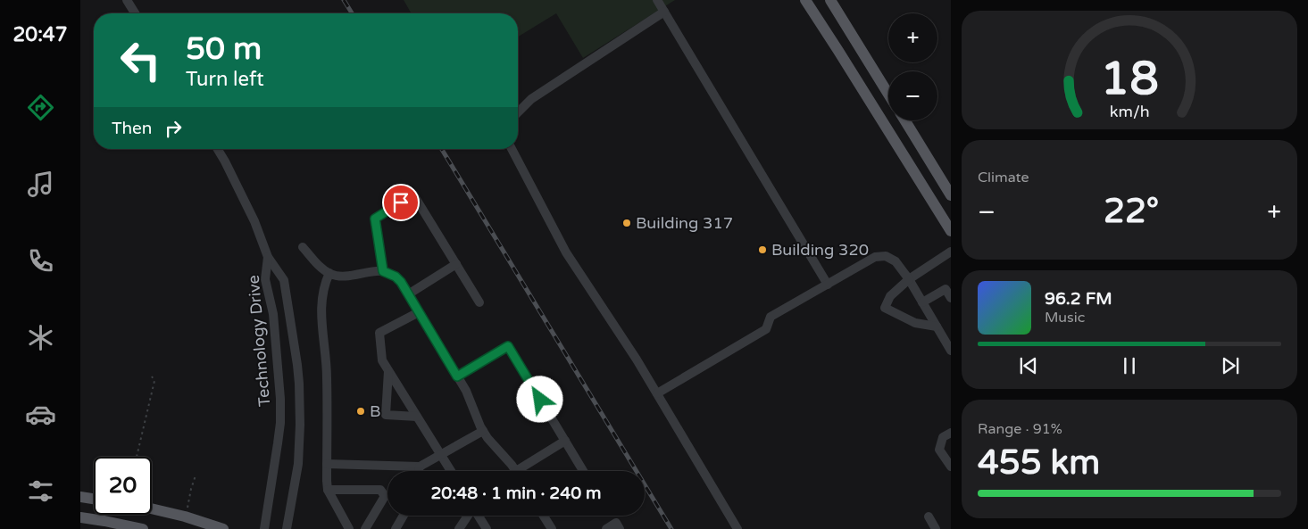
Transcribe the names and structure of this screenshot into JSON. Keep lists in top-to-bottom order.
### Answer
{
  "streets": {
    "street": ["Technology Drive"]
  },
  "places": ["Building 317", "Building 320", "B"],
  "page": {
    "tabs": "20:47",
    "map_buttons": ["+", "−"],
    "turn": ["50 m", "Turn left"],
    "then": "Then",
    "tile": [
      "Climate",
      ["Range · 91%", "455 km"]
    ],
    "heat": ["−", "22°", "+"],
    "song": ["96.2 FM", "Music"],
    "limit": "20",
    "trip": "20:48 · 1 min · 240 m",
    "gauge": ["18", "km/h"]
  }
}
